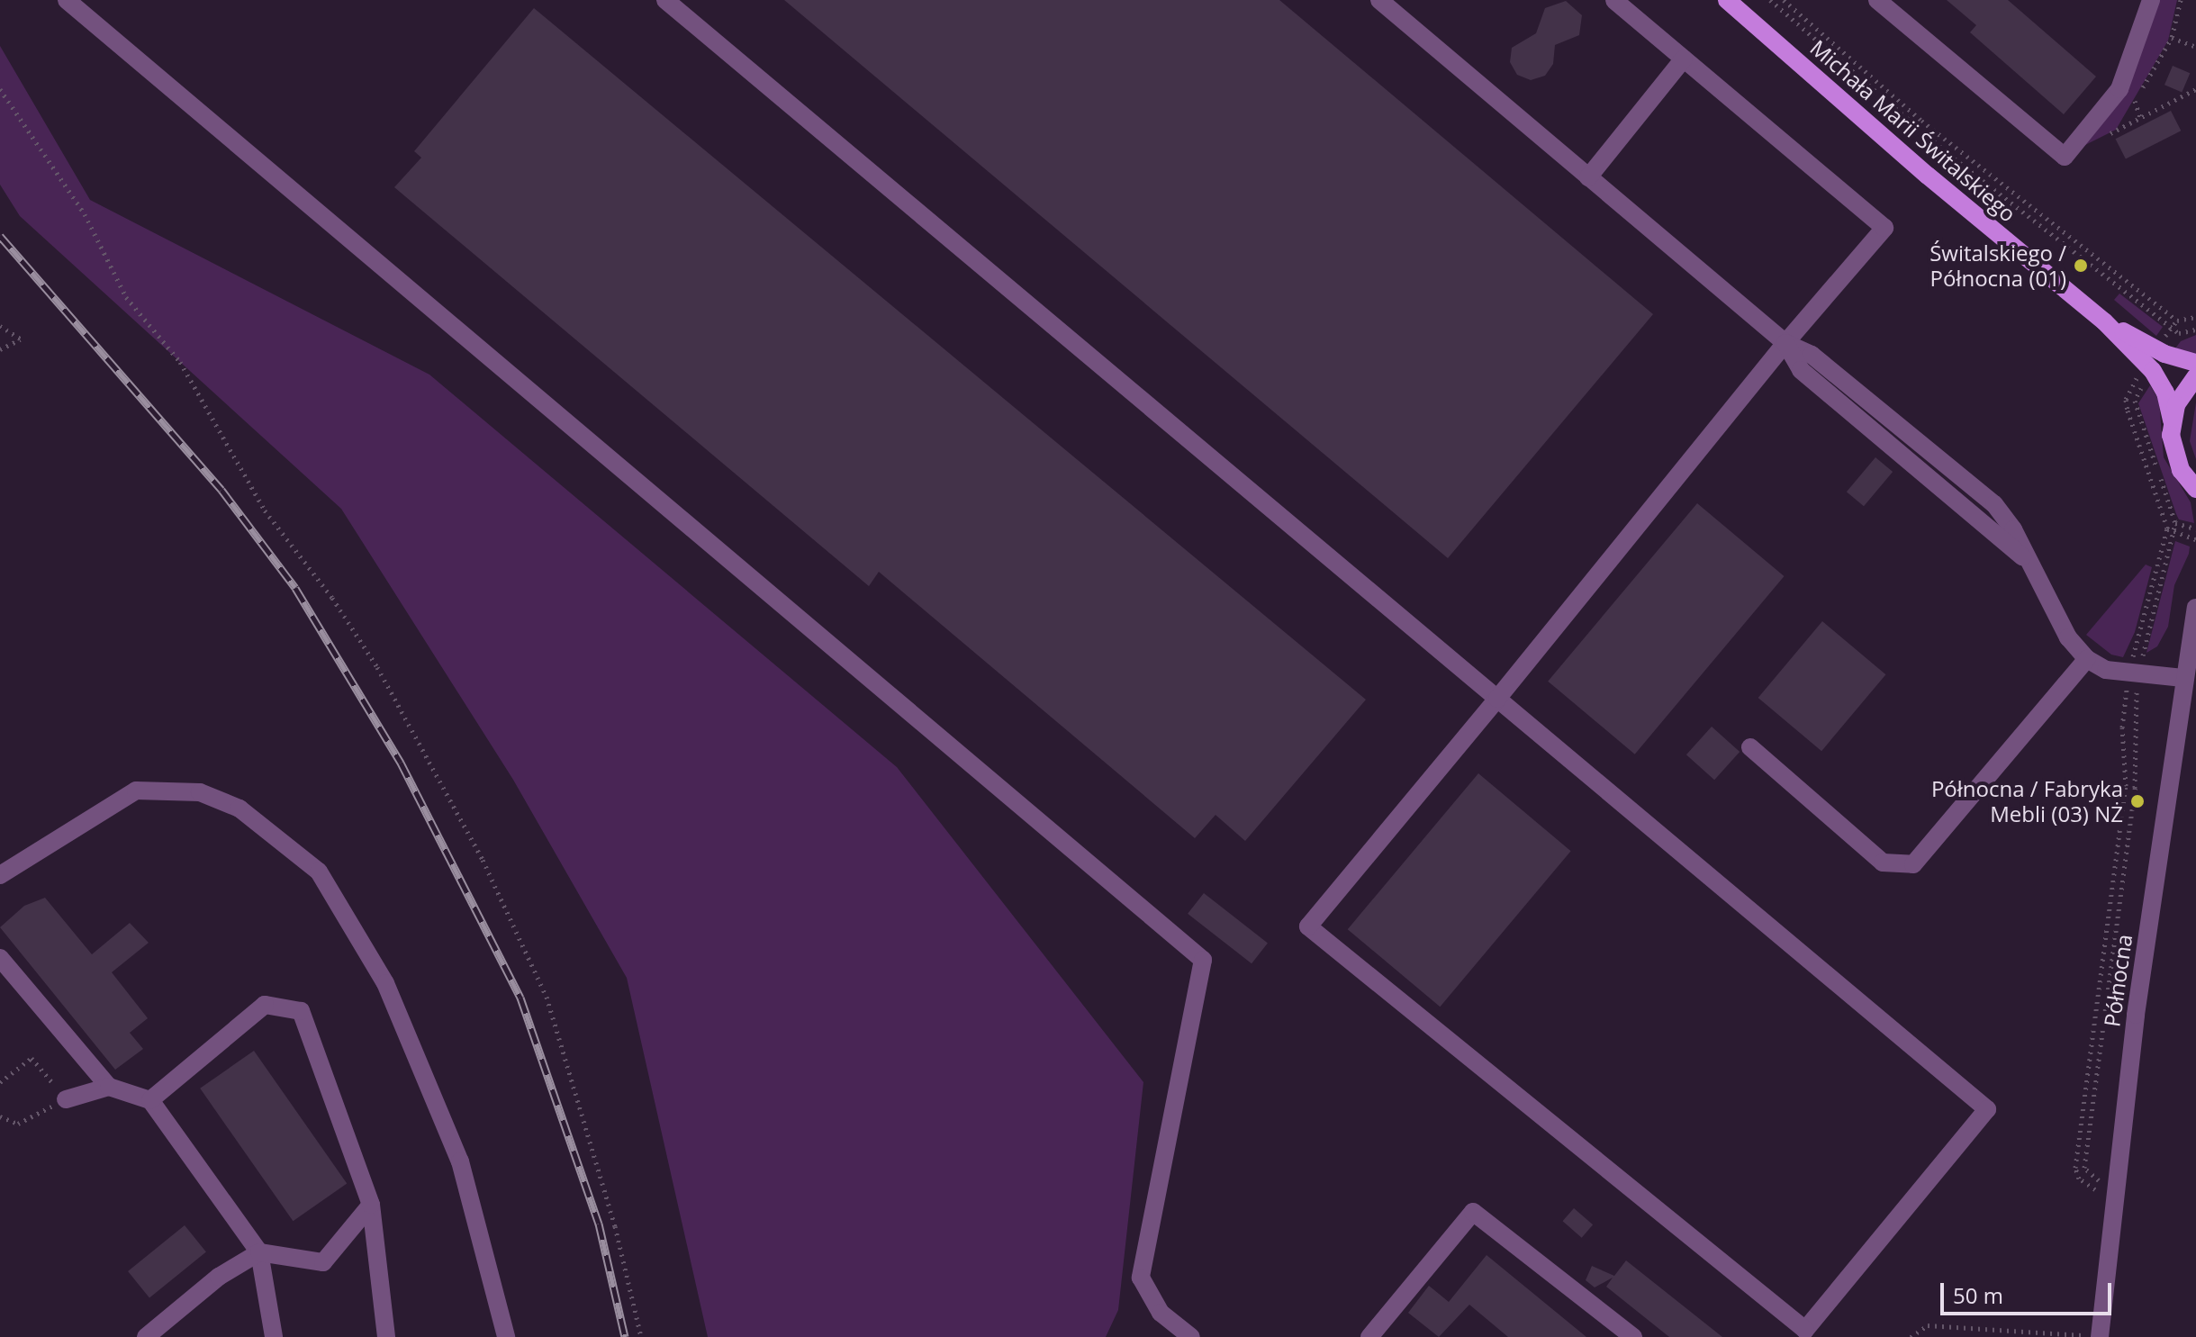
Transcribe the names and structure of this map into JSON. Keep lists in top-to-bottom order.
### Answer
{
  "streets": {
    "main road": ["Michała Marii Świtalskiego"],
    "street": ["Północna"]
  },
  "places": ["Świtalskiego / Północna (01)", "Północna / Fabryka Mebli (03) NŻ"],
  "scale_bar": "50 m"
}
